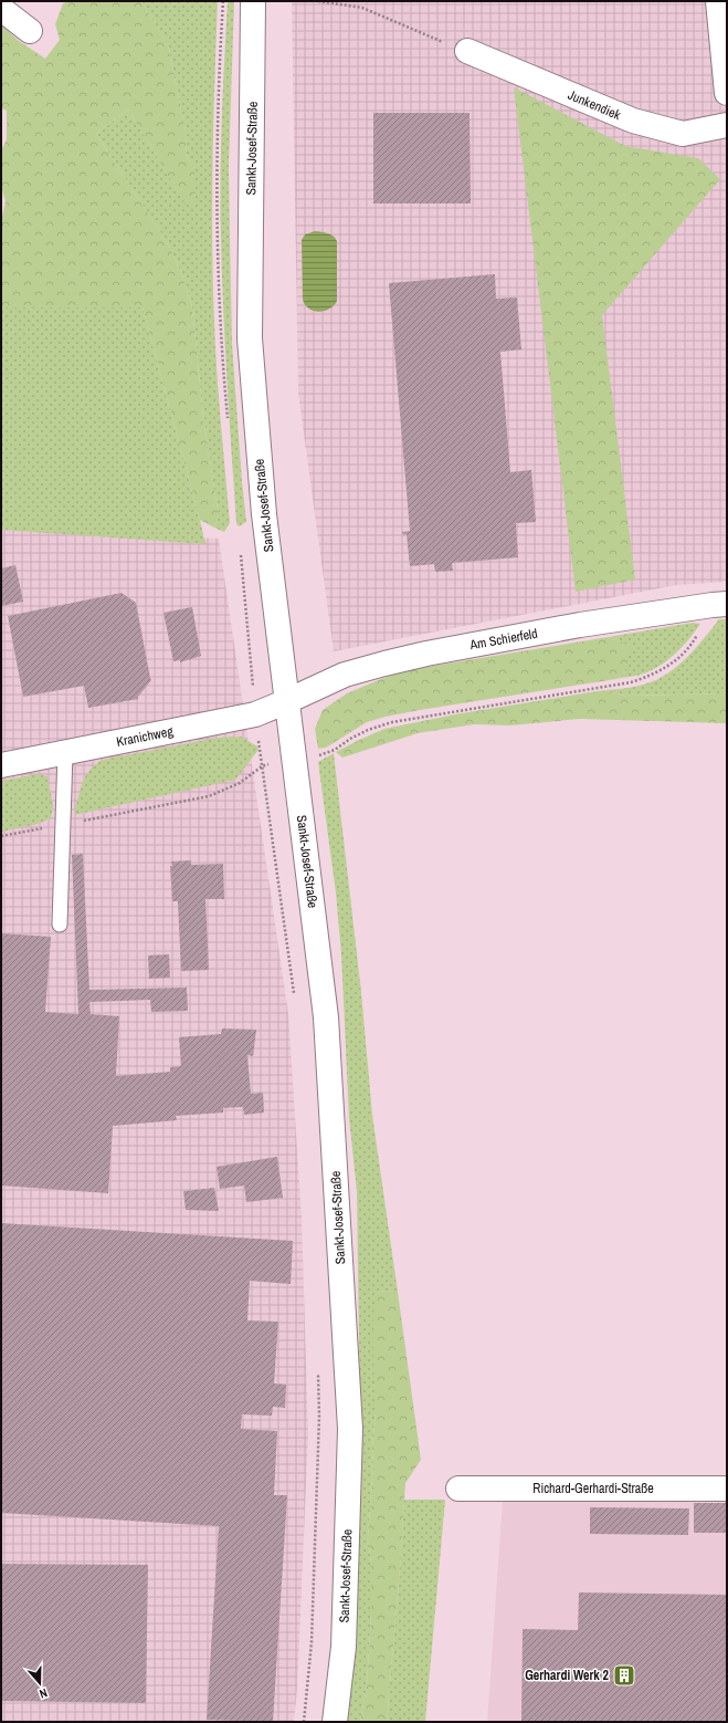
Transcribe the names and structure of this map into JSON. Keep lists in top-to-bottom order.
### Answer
{
  "streets": {
    "street": [
      "Junkendiek",
      "Sankt-Josef-Straße",
      "Am Schierfeld",
      "Kranichweg",
      "Richard-Gerhardi-Straße"
    ]
  },
  "crossings": [
    ["Sankt-Josef-Straße", "Am Schierfeld"],
    ["Sankt-Josef-Straße", "Kranichweg"],
    ["Am Schierfeld", "Kranichweg"]
  ],
  "places": {
    "building": ["Gerhardi Werk 2"]
  },
  "north": "bottom"
}
